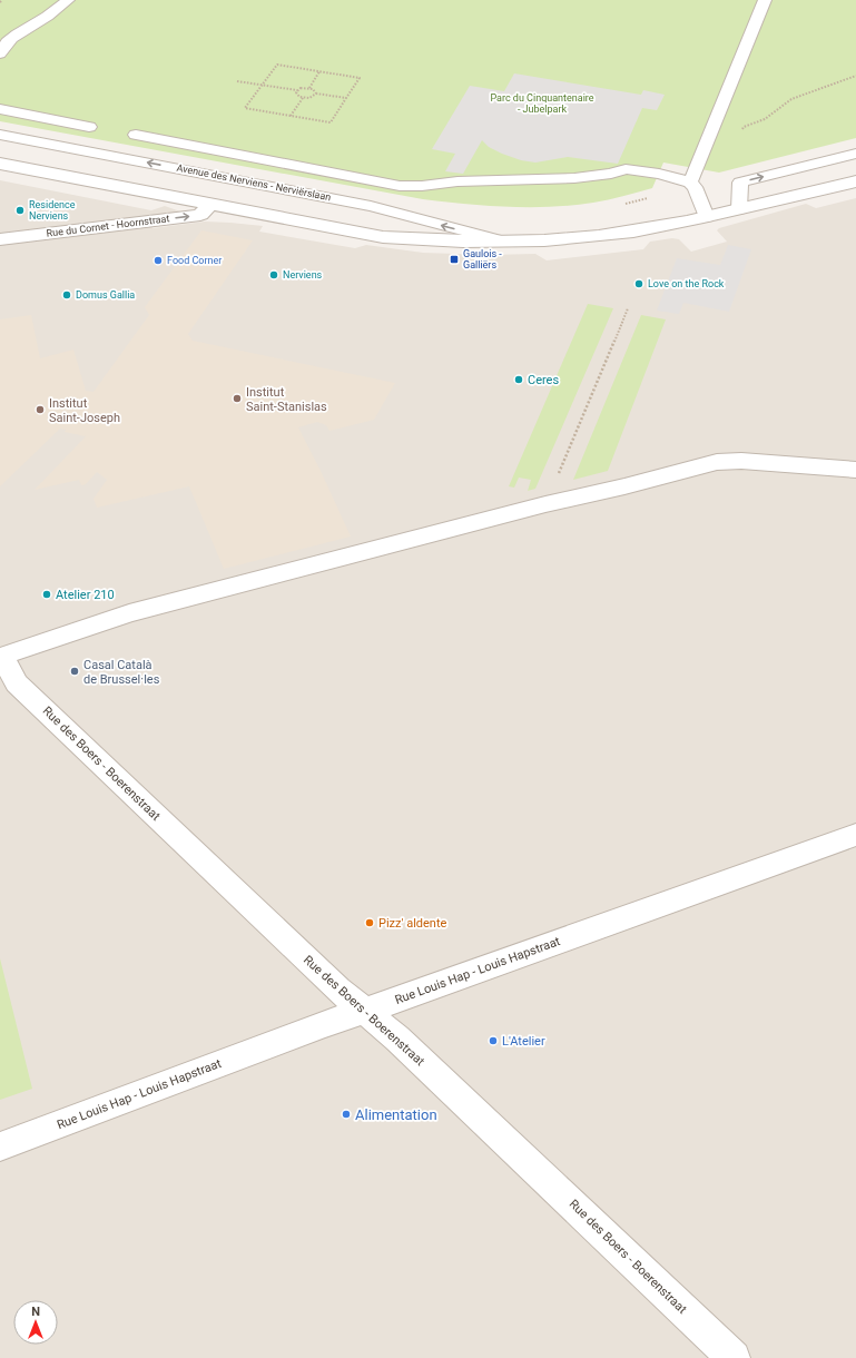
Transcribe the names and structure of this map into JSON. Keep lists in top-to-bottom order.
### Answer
{
  "streets": {
    "street": [
      "Avenue des Nerviens - Nerviërslaan",
      "Rue du Cornet - Hoornstraat",
      "Rue des Boers - Boerenstraat",
      "Rue Louis Hap - Louis Hapstraat"
    ]
  },
  "crossings": [
    ["Avenue des Nerviens - Nerviërslaan", "Rue du Cornet - Hoornstraat"],
    ["Rue des Boers - Boerenstraat", "Rue Louis Hap - Louis Hapstraat"]
  ],
  "one_way": ["Rue du Cornet - Hoornstraat"],
  "parks": ["Parc du Cinquantenaire - Jubelpark"],
  "places": {
    "other": [
      "Residence Nerviens",
      "Food Corner",
      "Nerviens",
      "Love on the Rock",
      "Domus Gallia",
      "Ceres",
      "Institut Saint-Stanislas",
      "Institut Saint-Joseph",
      "Atelier 210",
      "Casal Català de Brussel·les",
      "Pizz' aldente",
      "L'Atelier",
      "Alimentation"
    ],
    "transit": ["Gaulois - Galliërs"]
  },
  "north": "top"
}
